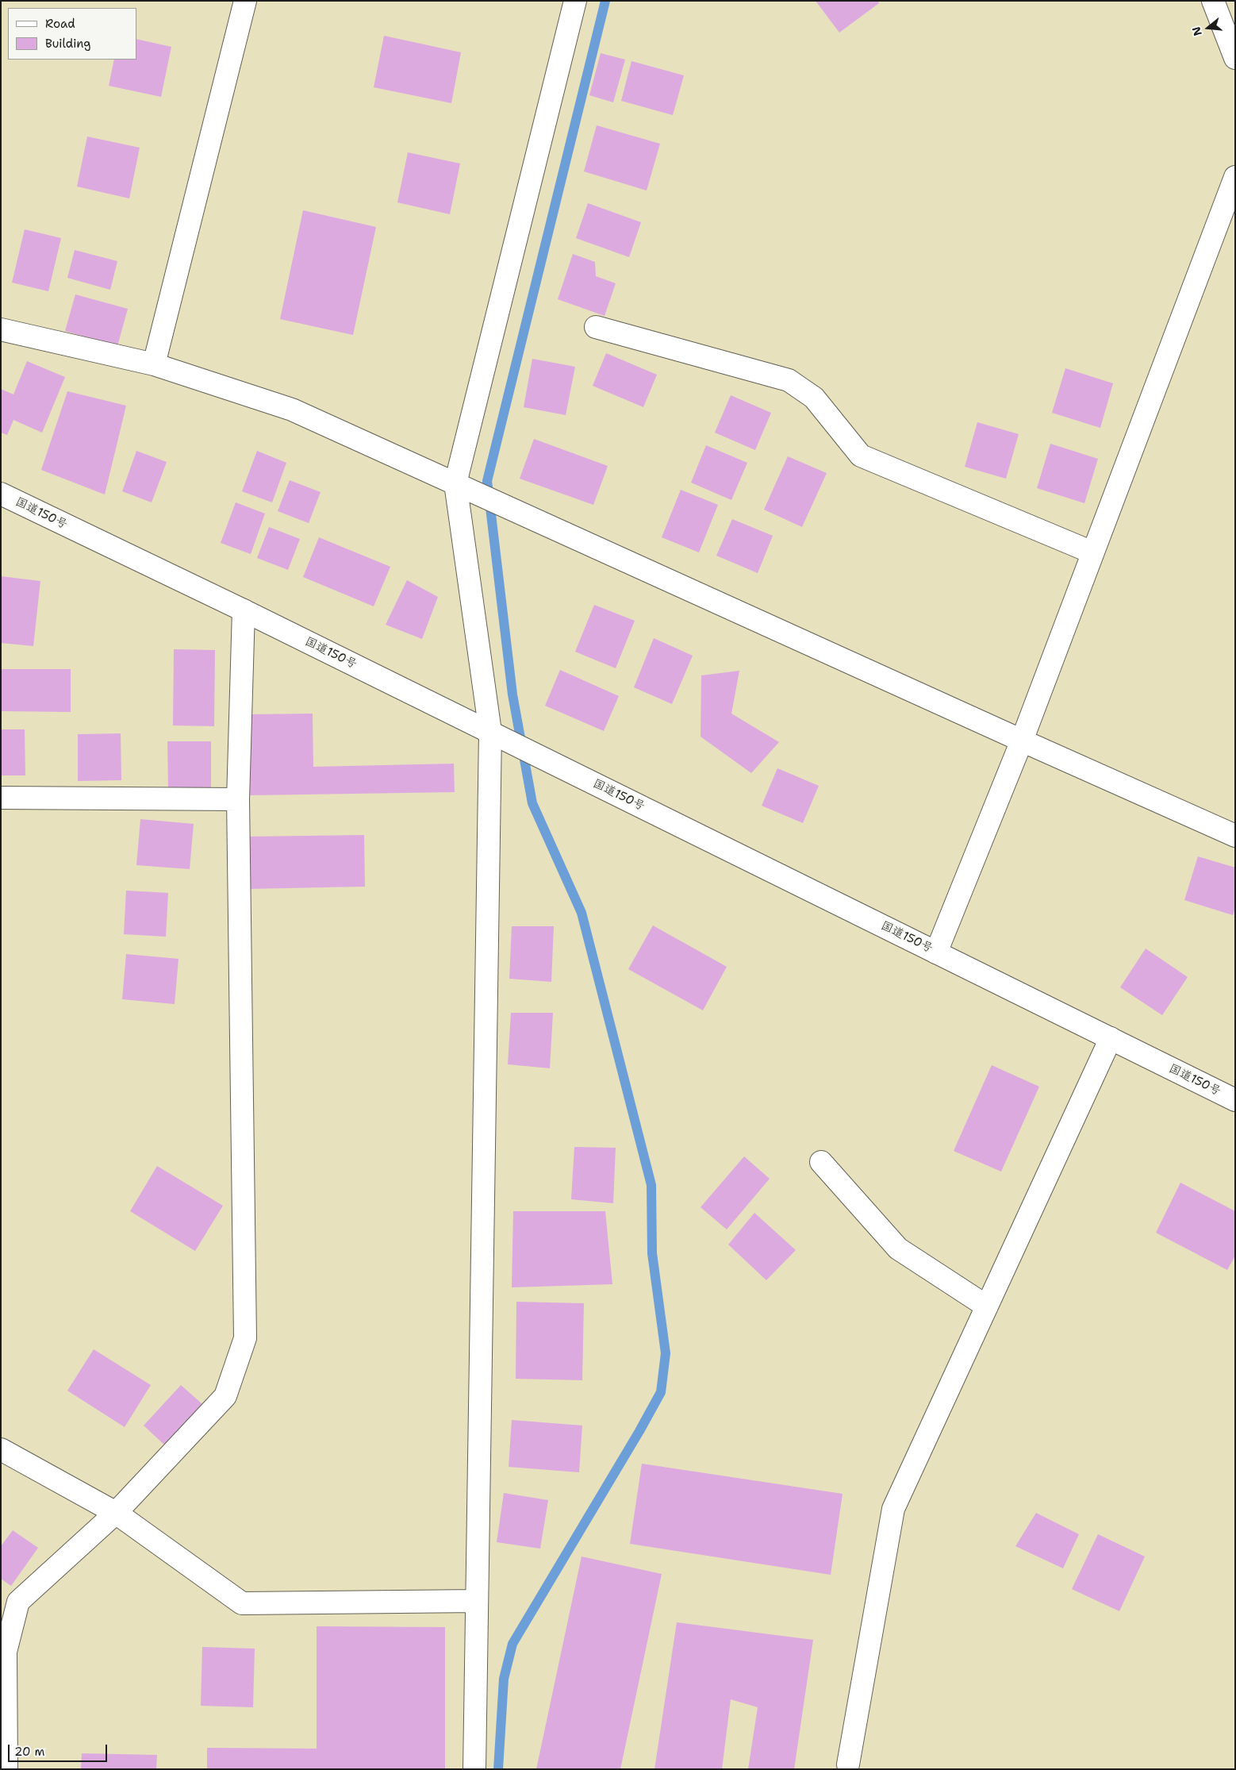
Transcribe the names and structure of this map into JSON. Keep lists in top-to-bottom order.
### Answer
{
  "streets": {
    "main road": ["国道150号"]
  },
  "legend": ["Road", "Building"],
  "scale_bar": "20 m",
  "north": "left"
}
